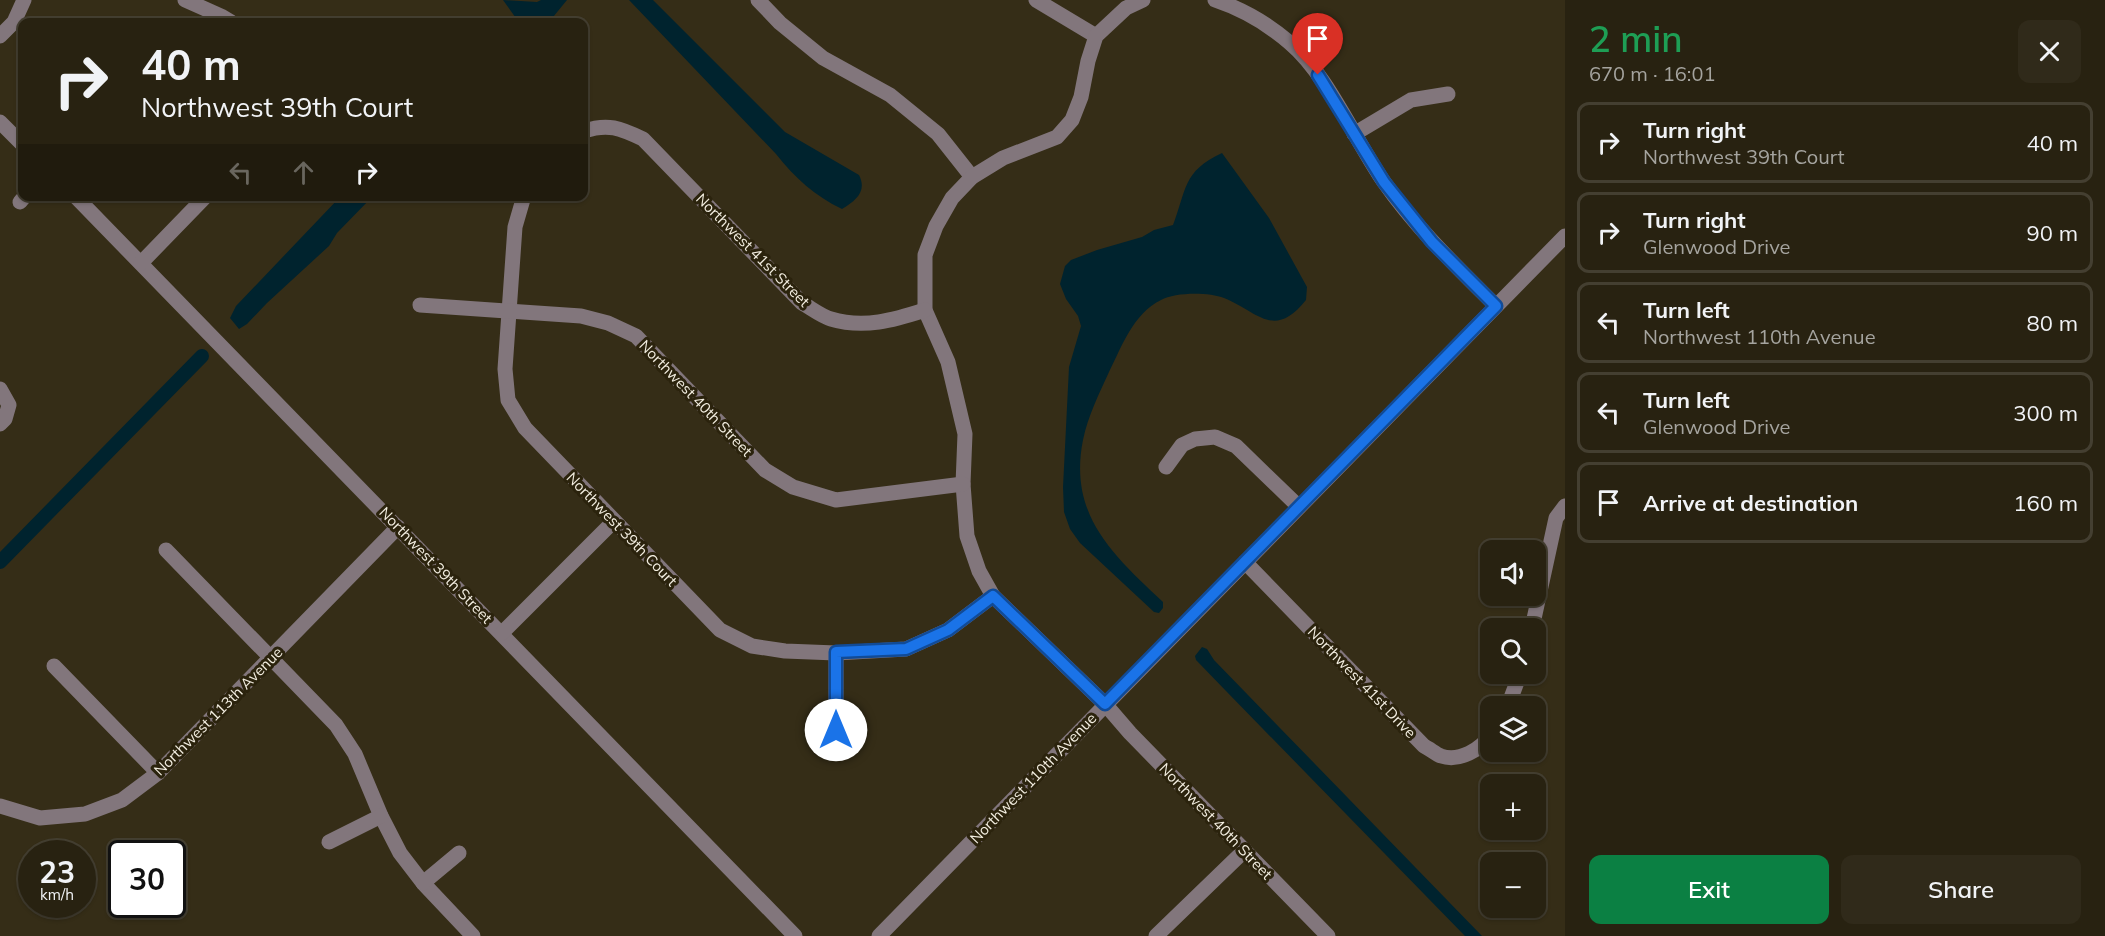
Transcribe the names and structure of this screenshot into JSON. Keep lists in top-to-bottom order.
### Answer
{
  "streets": {
    "street": [
      "Northwest 41st Street",
      "Northwest 40th Street",
      "Northwest 39th Court",
      "Northwest 39th Street",
      "Northwest 41st Drive",
      "Northwest 113th Avenue",
      "Northwest 110th Avenue"
    ]
  },
  "crossings": [
    ["Northwest 41st Street", "Northwest 40th Street"],
    ["Northwest 40th Street", "Northwest 39th Court"],
    ["Northwest 40th Street", "Northwest 110th Avenue"],
    ["Northwest 39th Street", "Northwest 113th Avenue"],
    ["Northwest 41st Drive", "Northwest 110th Avenue"]
  ],
  "page": {
    "heading": ["2 min", "670 m · 16:01"],
    "turn": ["40 m", "Northwest 39th Court"],
    "list": [
      {
        "name": "Turn right",
        "note": "Northwest 39th Court",
        "value": "40 m"
      },
      {
        "name": "Turn right",
        "note": "Glenwood Drive",
        "value": "90 m"
      },
      {
        "name": "Turn left",
        "note": "Northwest 110th Avenue",
        "value": "80 m"
      },
      {
        "name": "Turn left",
        "note": "Glenwood Drive",
        "value": "300 m"
      },
      {
        "name": "Arrive at destination",
        "value": "160 m"
      }
    ],
    "map_buttons": ["+", "−"],
    "speed": "23 km/h",
    "limit": "30",
    "buttons": ["Exit", "Share"]
  }
}
